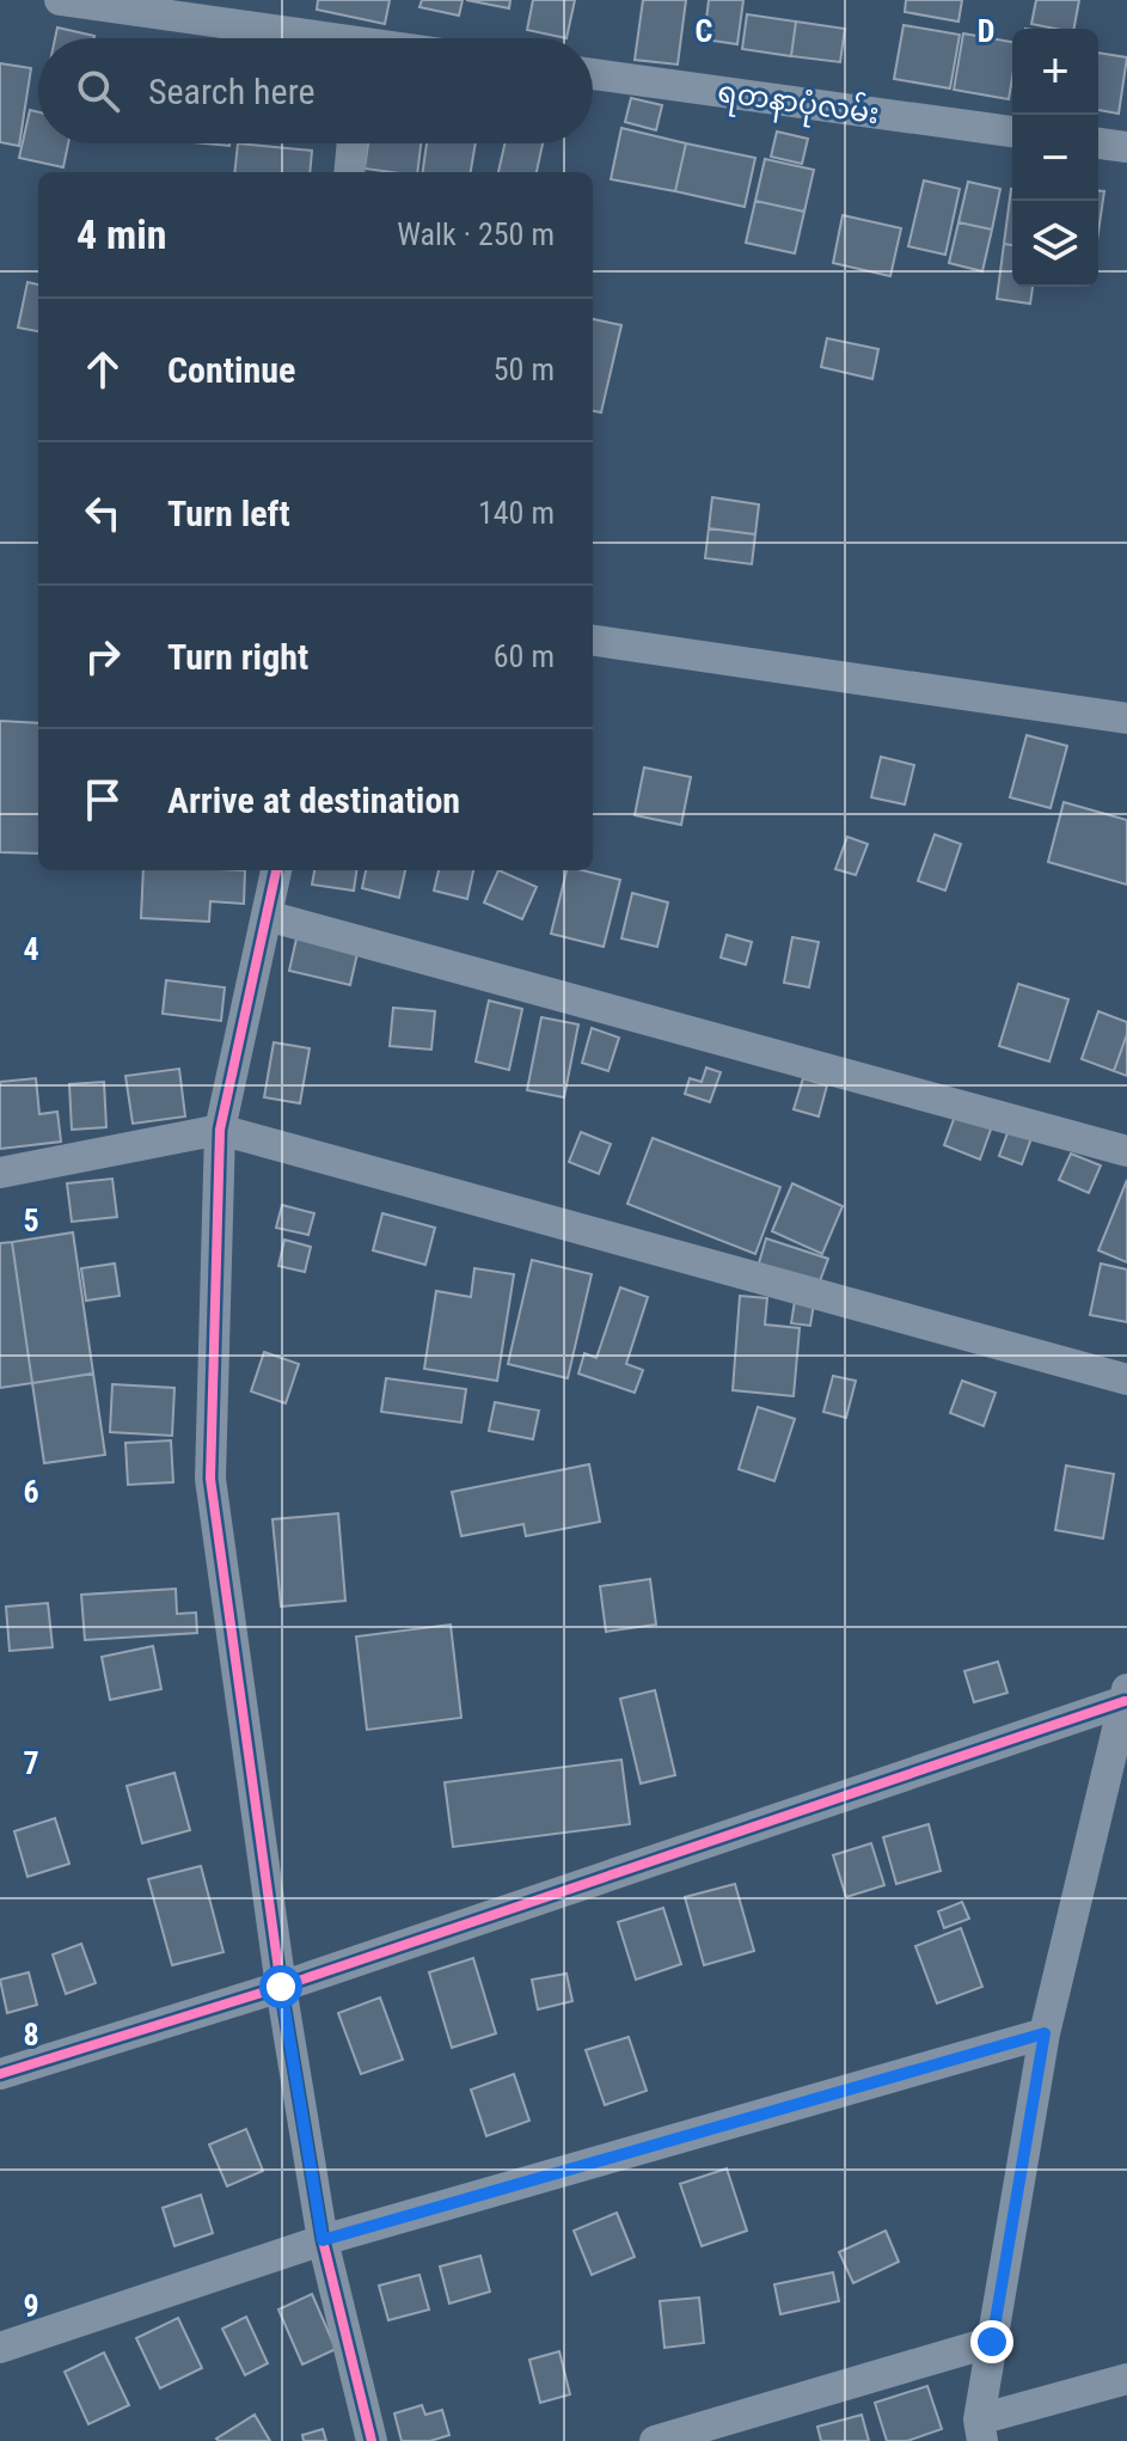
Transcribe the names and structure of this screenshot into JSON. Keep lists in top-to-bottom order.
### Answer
{
  "streets": {
    "street": ["ရတနာပုံလမ်း"]
  },
  "page": {
    "map_buttons": ["+", "−"],
    "search": "Search here",
    "heading": ["4 min", "Walk · 250 m"],
    "list": [
      ["Continue", "50 m"],
      ["Turn left", "140 m"],
      ["Turn right", "60 m"],
      "Arrive at destination"
    ]
  },
  "grid": {
    "columns": ["C", "D"],
    "rows": [
      "4",
      "5",
      "6",
      "7",
      "8",
      "9"
    ]
  }
}
